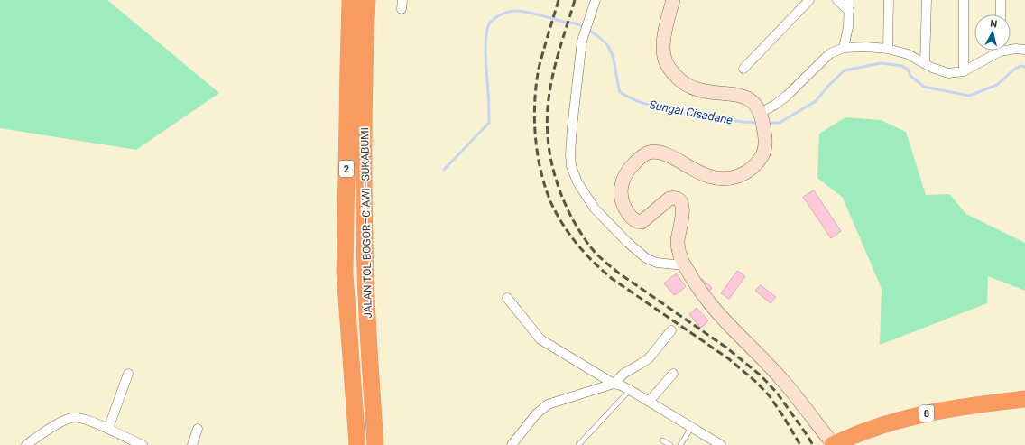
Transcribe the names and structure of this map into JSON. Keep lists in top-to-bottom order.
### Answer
{
  "streets": {
    "highway": ["2", "JALAN TOL BOGOR–CIAWI–SUKABUMI", "8"]
  },
  "water": ["Sungai Cisadane"],
  "north": "top"
}
